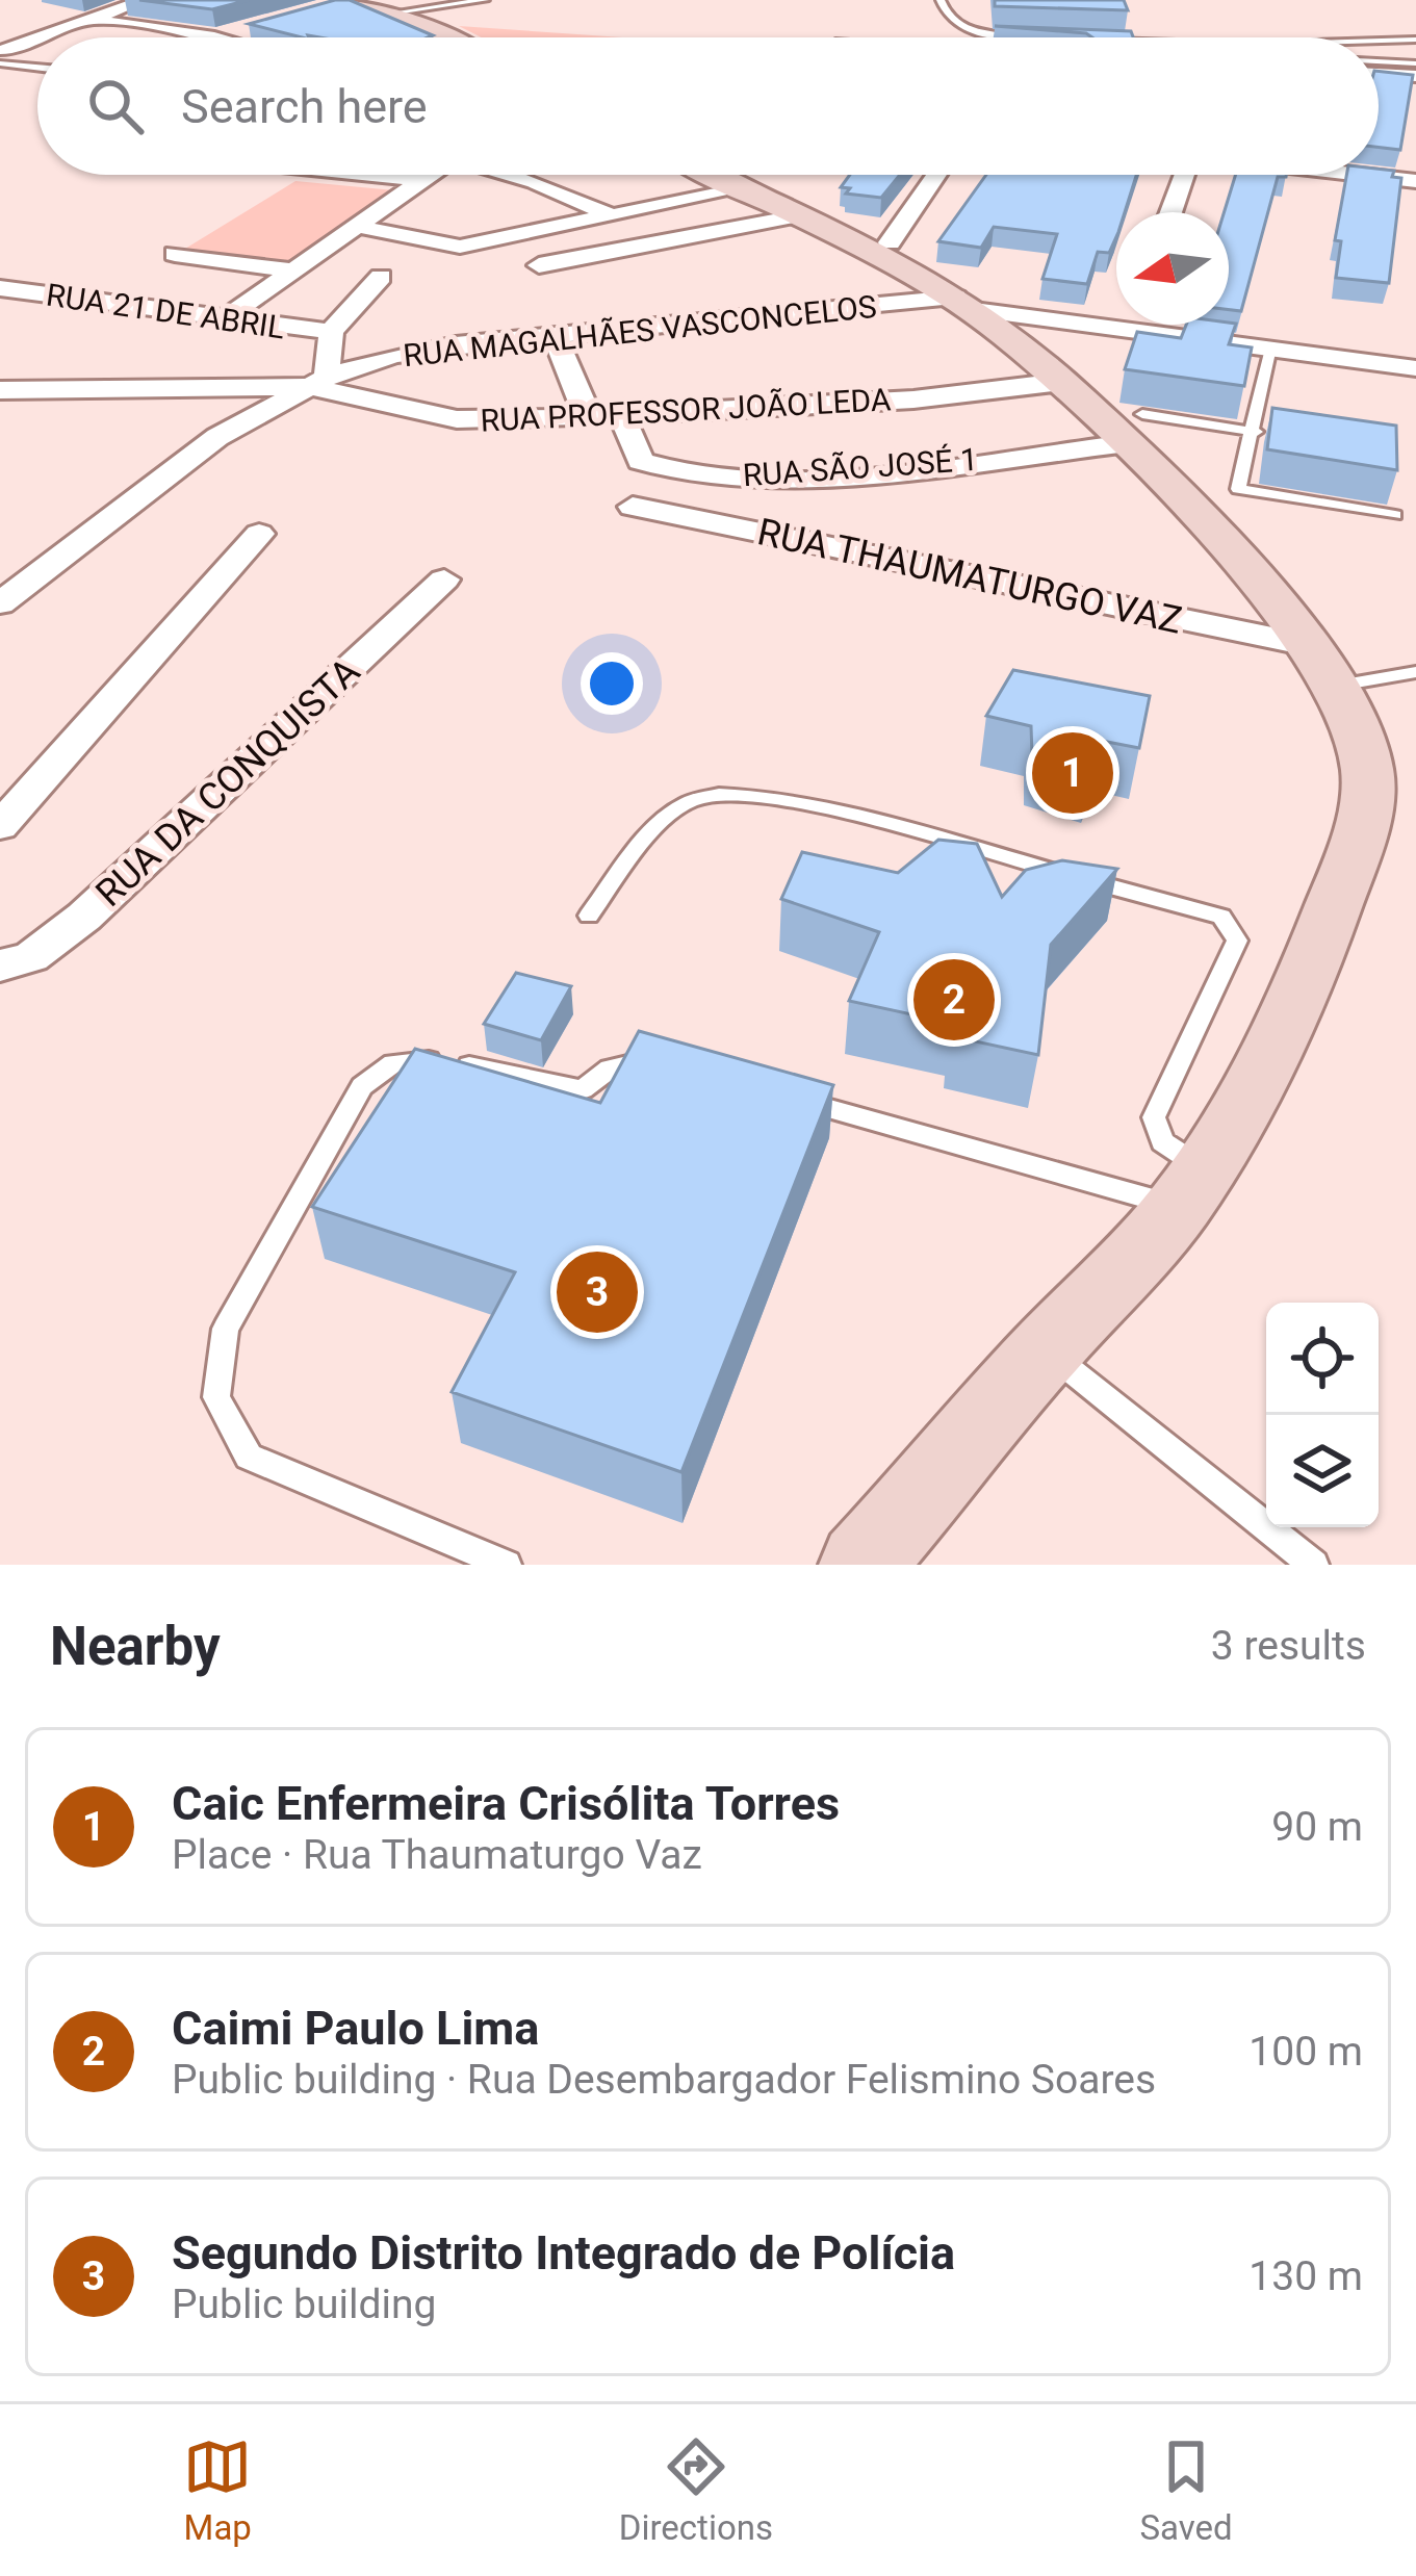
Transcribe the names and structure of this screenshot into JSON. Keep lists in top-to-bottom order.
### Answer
{
  "streets": {
    "street": [
      "RUA 21 DE ABRIL",
      "RUA MAGALHÃES VASCONCELOS",
      "RUA PROFESSOR JOÃO LEDA",
      "RUA SÃO JOSÉ 1",
      "RUA THAUMATURGO VAZ",
      "RUA DA CONQUISTA"
    ]
  },
  "crossings": [
    ["RUA MAGALHÃES VASCONCELOS", "RUA PROFESSOR JOÃO LEDA"],
    ["RUA PROFESSOR JOÃO LEDA", "RUA SÃO JOSÉ 1"]
  ],
  "north": "left",
  "page": {
    "search": "Search here",
    "pins": ["1", "2", "3"],
    "heading": ["Nearby", "3 results"],
    "list": [
      {
        "mark": "1",
        "name": "Caic Enfermeira Crisólita Torres",
        "note": "Place · Rua Thaumaturgo Vaz",
        "value": "90 m"
      },
      {
        "mark": "2",
        "name": "Caimi Paulo Lima",
        "note": "Public building · Rua Desembargador Felismino Soares",
        "value": "100 m"
      },
      {
        "mark": "3",
        "name": "Segundo Distrito Integrado de Polícia",
        "note": "Public building",
        "value": "130 m"
      }
    ],
    "nav": ["Map", "Directions", "Saved"]
  }
}
